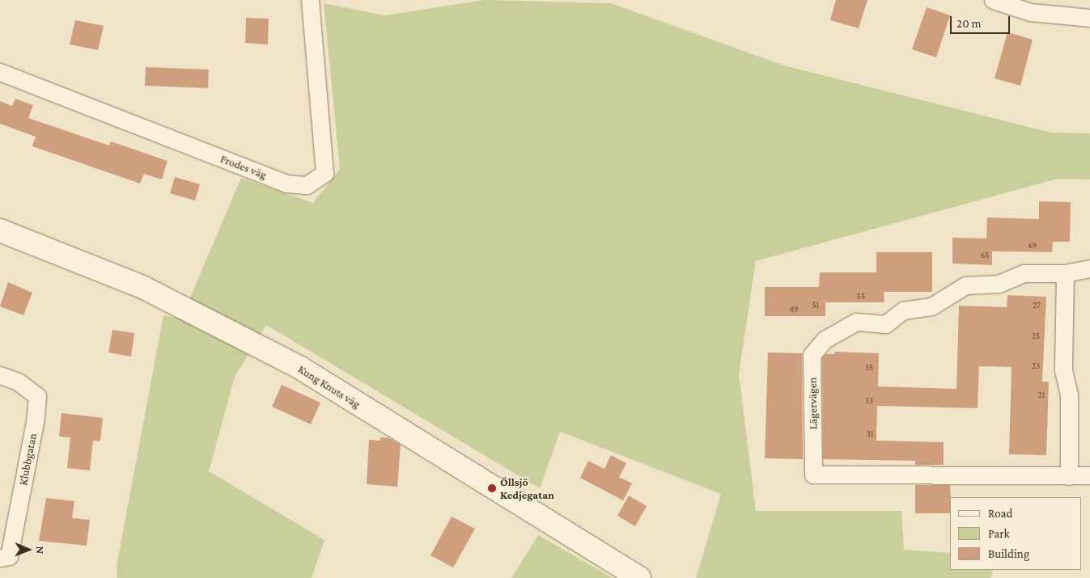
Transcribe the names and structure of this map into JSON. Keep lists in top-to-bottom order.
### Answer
{
  "streets": {
    "street": [
      "Frodes väg",
      "Kung Knuts väg",
      "Lägervägen",
      "Klubbgatan"
    ]
  },
  "places": ["Öllsjö Kedjegatan"],
  "house_numbers": [
    "69",
    "65",
    "55",
    "51",
    "27",
    "49",
    "25",
    "23",
    "35",
    "21",
    "33",
    "31"
  ],
  "legend": ["Road", "Park", "Building"],
  "scale_bar": "20 m",
  "north": "right"
}
